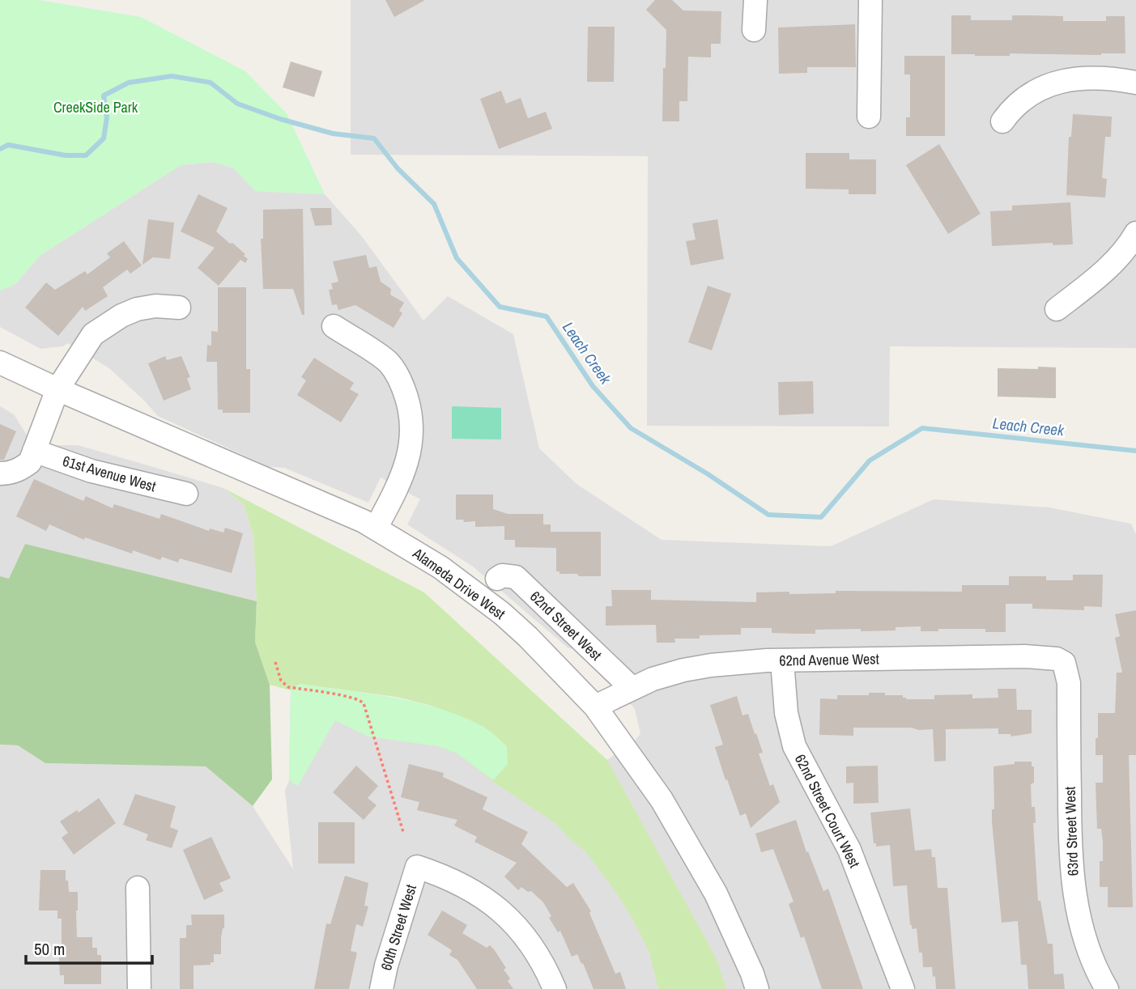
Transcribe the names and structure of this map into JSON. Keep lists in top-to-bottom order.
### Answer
{
  "streets": {
    "street": [
      "61st Avenue West",
      "Alameda Drive West",
      "62nd Street West",
      "62nd Avenue West",
      "62nd Street Court West",
      "63rd Street West",
      "60th Street West"
    ]
  },
  "crossings": [
    ["Alameda Drive West", "62nd Avenue West"],
    ["62nd Street West", "62nd Avenue West"],
    ["62nd Avenue West", "62nd Street Court West"],
    ["62nd Avenue West", "63rd Street West"]
  ],
  "water": ["Leach Creek"],
  "parks": ["CreekSide Park"],
  "scale_bar": "50 m"
}
